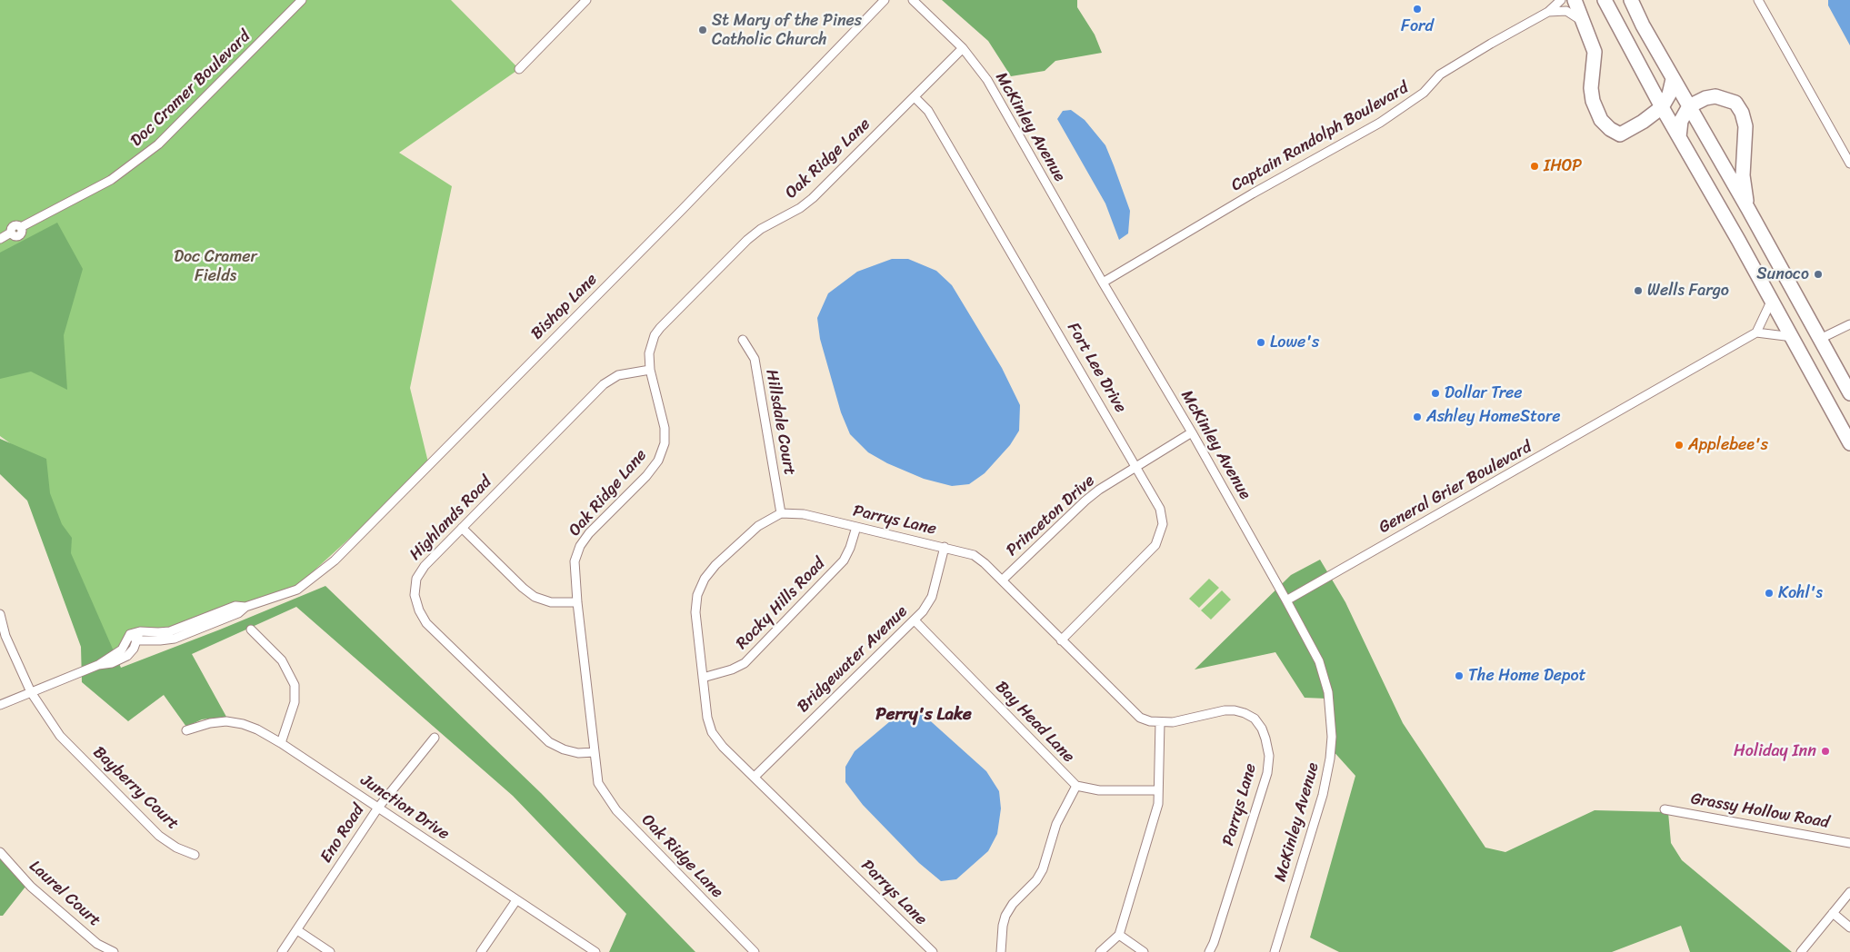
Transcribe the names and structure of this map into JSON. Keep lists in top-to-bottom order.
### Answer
{
  "streets": {
    "street": [
      "Doc Cramer Boulevard",
      "McKinley Avenue",
      "Captain Randolph Boulevard",
      "Oak Ridge Lane",
      "Bishop Lane",
      "Fort Lee Drive",
      "Hillsdale Court",
      "General Grier Boulevard",
      "Princeton Drive",
      "Highlands Road",
      "Parrys Lane",
      "Rocky Hills Road",
      "Bridgewater Avenue",
      "Bay Head Lane",
      "Bayberry Court",
      "Junction Drive",
      "Grassy Hollow Road",
      "Eno Road",
      "Laurel Court"
    ]
  },
  "crossings": [
    ["McKinley Avenue", "Captain Randolph Boulevard"],
    ["McKinley Avenue", "Oak Ridge Lane"],
    ["McKinley Avenue", "General Grier Boulevard"],
    ["McKinley Avenue", "Princeton Drive"],
    ["Oak Ridge Lane", "Fort Lee Drive"],
    ["Oak Ridge Lane", "Highlands Road"],
    ["Fort Lee Drive", "Princeton Drive"],
    ["Fort Lee Drive", "Parrys Lane"],
    ["Hillsdale Court", "Parrys Lane"],
    ["Princeton Drive", "Parrys Lane"],
    ["Parrys Lane", "Rocky Hills Road"],
    ["Parrys Lane", "Bridgewater Avenue"],
    ["Bridgewater Avenue", "Bay Head Lane"],
    ["Junction Drive", "Eno Road"]
  ],
  "districts": ["Perry's Lake"],
  "parks": ["Doc Cramer Fields"],
  "places": [
    "Ford",
    "St Mary of the Pines Catholic Church",
    "IHOP",
    "Sunoco",
    "Wells Fargo",
    "Lowe's",
    "Dollar Tree",
    "Ashley HomeStore",
    "Applebee's",
    "Kohl's",
    "The Home Depot",
    "Holiday Inn"
  ]
}
